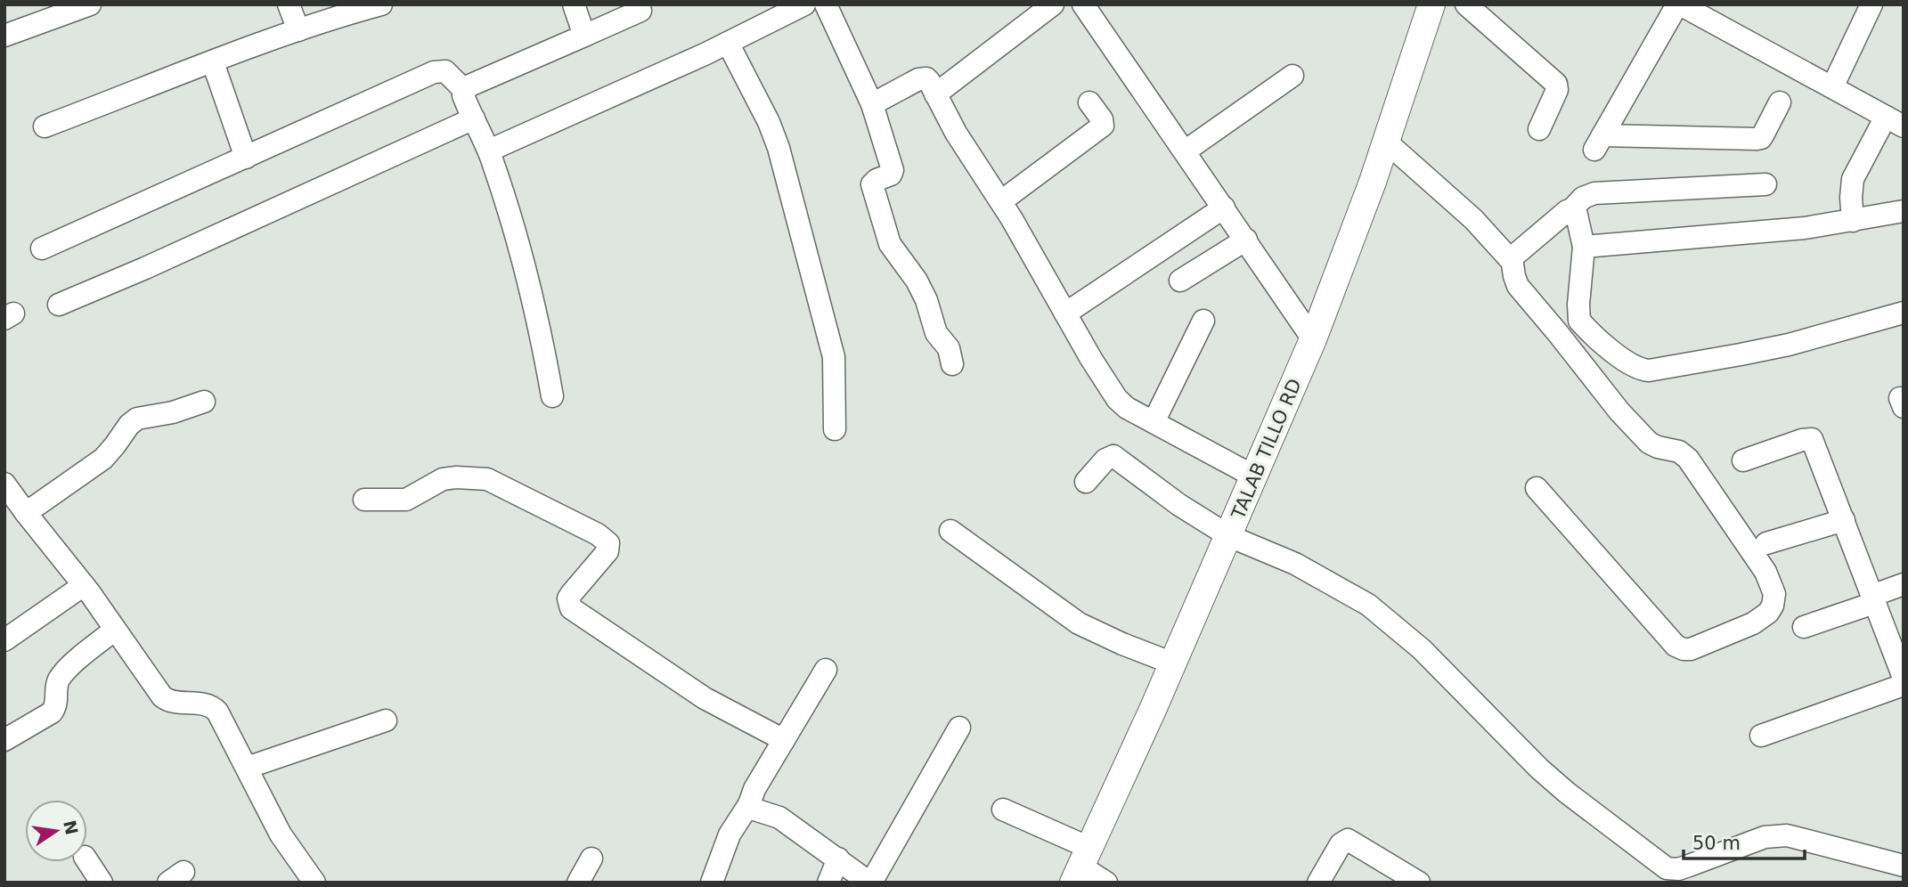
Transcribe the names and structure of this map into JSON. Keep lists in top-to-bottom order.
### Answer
{
  "streets": {
    "main road": ["TALAB TILLO RD"]
  },
  "scale_bar": "50 m",
  "north": "right"
}
